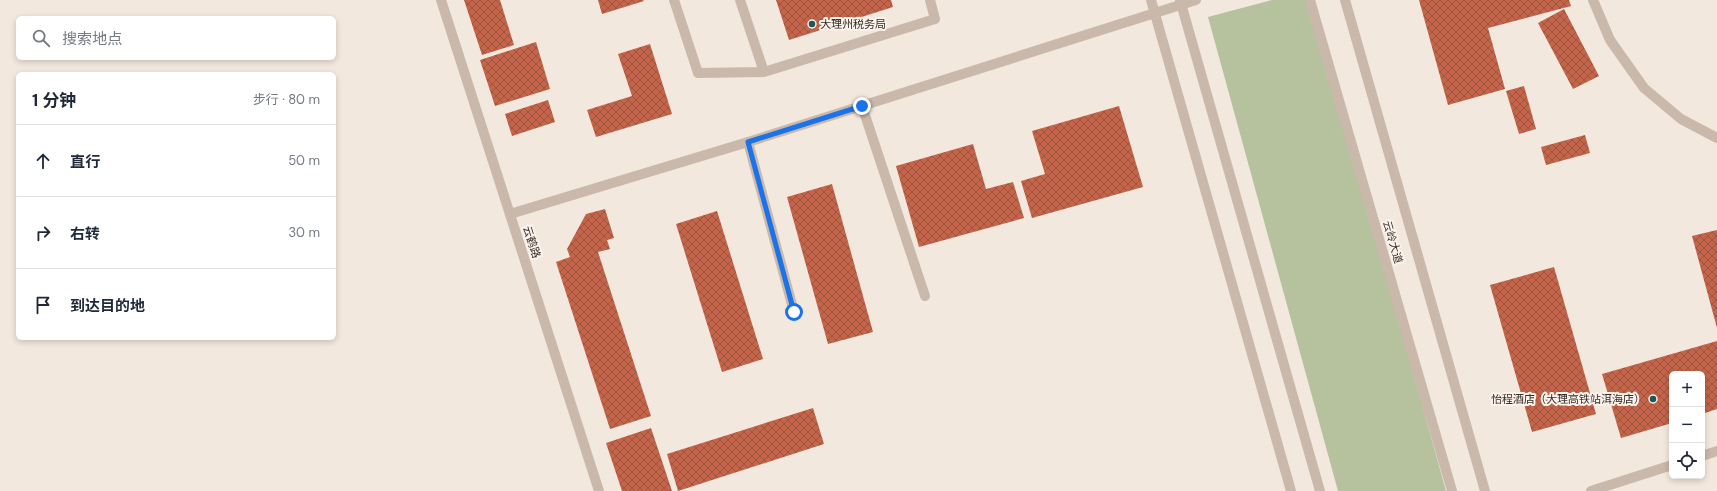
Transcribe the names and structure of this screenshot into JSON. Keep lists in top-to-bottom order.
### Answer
{
  "streets": {
    "street": ["云鹤路", "云岭大道"]
  },
  "places": ["大理州税务局", "怡程酒店（大理高铁站洱海店）"],
  "page": {
    "search": "搜索地点",
    "heading": ["1 分钟", "步行 · 80 m"],
    "list": [
      ["直行", "50 m"],
      ["右转", "30 m"],
      "到达目的地"
    ],
    "map_buttons": ["+", "−"]
  }
}
